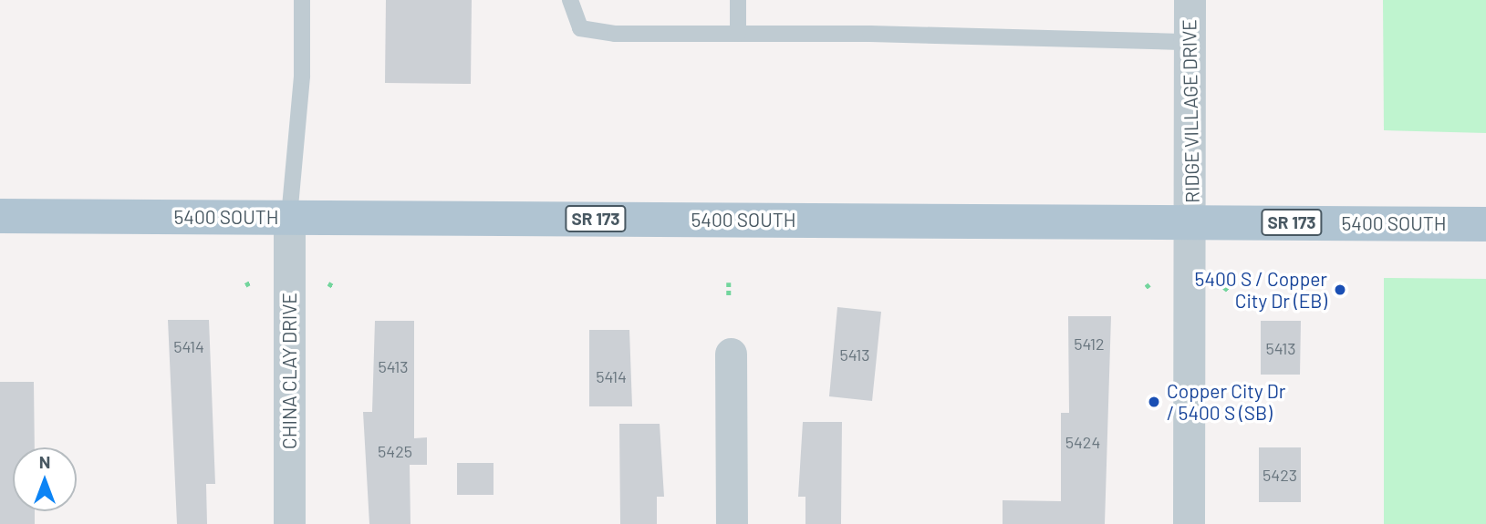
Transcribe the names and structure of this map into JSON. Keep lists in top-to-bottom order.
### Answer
{
  "streets": {
    "main road": ["5400 SOUTH", "SR 173"],
    "street": ["RIDGE VILLAGE DRIVE", "CHINA CLAY DRIVE"]
  },
  "crossings": [
    ["RIDGE VILLAGE DRIVE", "5400 SOUTH"],
    ["5400 SOUTH", "CHINA CLAY DRIVE"]
  ],
  "places": ["5400 S / Copper City Dr (EB)", "Copper City Dr / 5400 S (SB)"],
  "house_numbers": [
    "5412",
    "5414",
    "5413",
    "5413",
    "5413",
    "5414",
    "5424",
    "5425",
    "5423"
  ],
  "north": "top"
}
